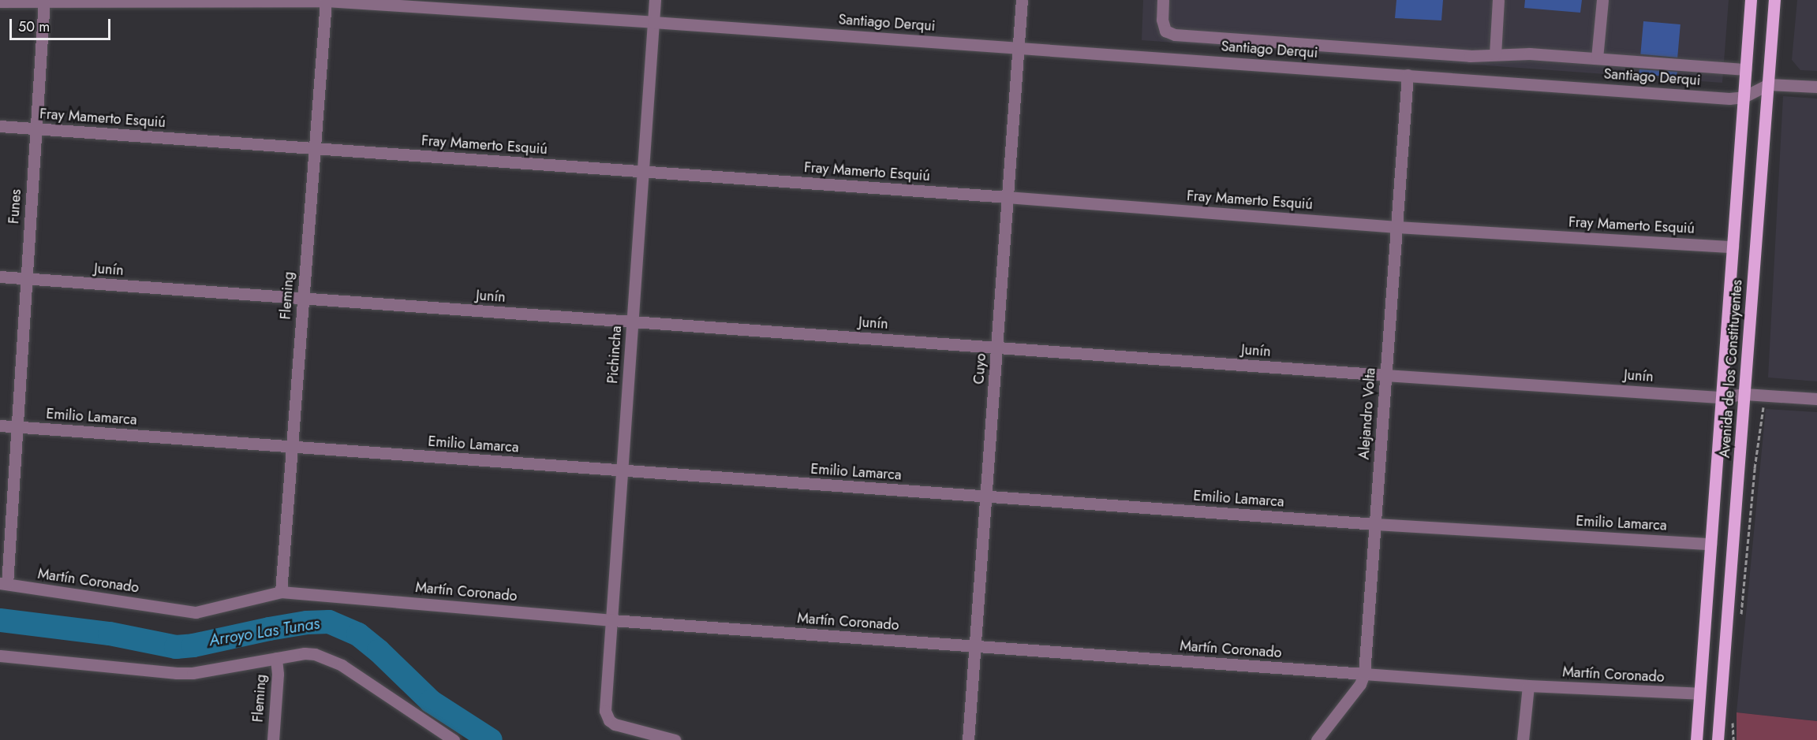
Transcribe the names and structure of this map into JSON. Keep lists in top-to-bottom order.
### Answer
{
  "streets": {
    "main road": ["Avenida de los Constituyentes"],
    "street": [
      "Santiago Derqui",
      "Fray Mamerto Esquiú",
      "Funes",
      "Junín",
      "Fleming",
      "Pichincha",
      "Cuyo",
      "Alejandro Volta",
      "Emilio Lamarca",
      "Martín Coronado"
    ]
  },
  "crossings": [
    ["Santiago Derqui", "Funes"],
    ["Santiago Derqui", "Fleming"],
    ["Santiago Derqui", "Pichincha"],
    ["Santiago Derqui", "Cuyo"],
    ["Santiago Derqui", "Avenida de los Constituyentes"],
    ["Santiago Derqui", "Alejandro Volta"],
    ["Fray Mamerto Esquiú", "Funes"],
    ["Fray Mamerto Esquiú", "Fleming"],
    ["Fray Mamerto Esquiú", "Pichincha"],
    ["Fray Mamerto Esquiú", "Cuyo"],
    ["Fray Mamerto Esquiú", "Avenida de los Constituyentes"],
    ["Fray Mamerto Esquiú", "Alejandro Volta"],
    ["Funes", "Junín"],
    ["Funes", "Emilio Lamarca"],
    ["Funes", "Martín Coronado"],
    ["Junín", "Fleming"],
    ["Junín", "Pichincha"],
    ["Junín", "Cuyo"],
    ["Junín", "Avenida de los Constituyentes"],
    ["Junín", "Alejandro Volta"],
    ["Fleming", "Emilio Lamarca"],
    ["Fleming", "Martín Coronado"],
    ["Pichincha", "Emilio Lamarca"],
    ["Pichincha", "Martín Coronado"],
    ["Cuyo", "Emilio Lamarca"],
    ["Cuyo", "Martín Coronado"],
    ["Avenida de los Constituyentes", "Emilio Lamarca"],
    ["Avenida de los Constituyentes", "Martín Coronado"],
    ["Alejandro Volta", "Emilio Lamarca"],
    ["Alejandro Volta", "Martín Coronado"]
  ],
  "water": ["Arroyo Las Tunas"],
  "scale_bar": "50 m"
}
